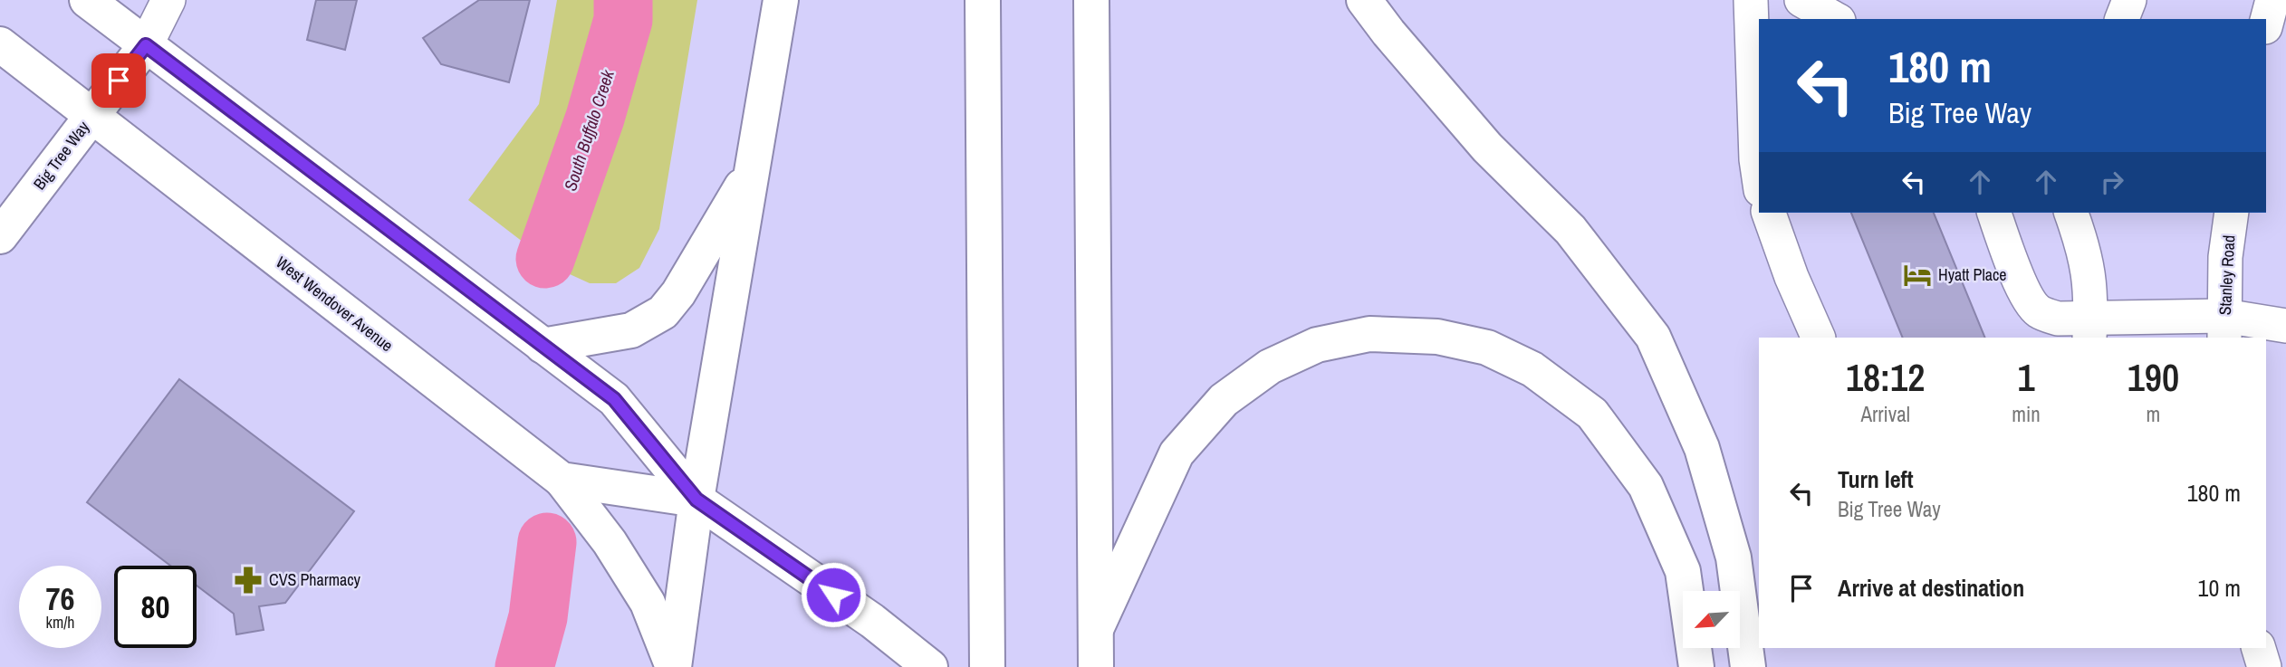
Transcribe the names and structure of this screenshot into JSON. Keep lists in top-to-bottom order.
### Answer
{
  "streets": {
    "main road": ["Big Tree Way", "West Wendover Avenue"],
    "street": ["Stanley Road"]
  },
  "crossings": [
    ["Big Tree Way", "West Wendover Avenue"]
  ],
  "water": ["South Buffalo Creek"],
  "places": {
    "hotel": ["Hyatt Place"],
    "pharmacy": ["CVS Pharmacy"]
  },
  "north": "bottom left",
  "page": {
    "turn": ["180 m", "Big Tree Way"],
    "eta": [
      "18:12",
      "Arrival",
      "1",
      "min",
      "190",
      "m"
    ],
    "list": [
      {
        "name": "Turn left",
        "note": "Big Tree Way",
        "value": "180 m"
      },
      {
        "name": "Arrive at destination",
        "value": "10 m"
      }
    ],
    "speed": "76 km/h",
    "limit": "80"
  }
}
